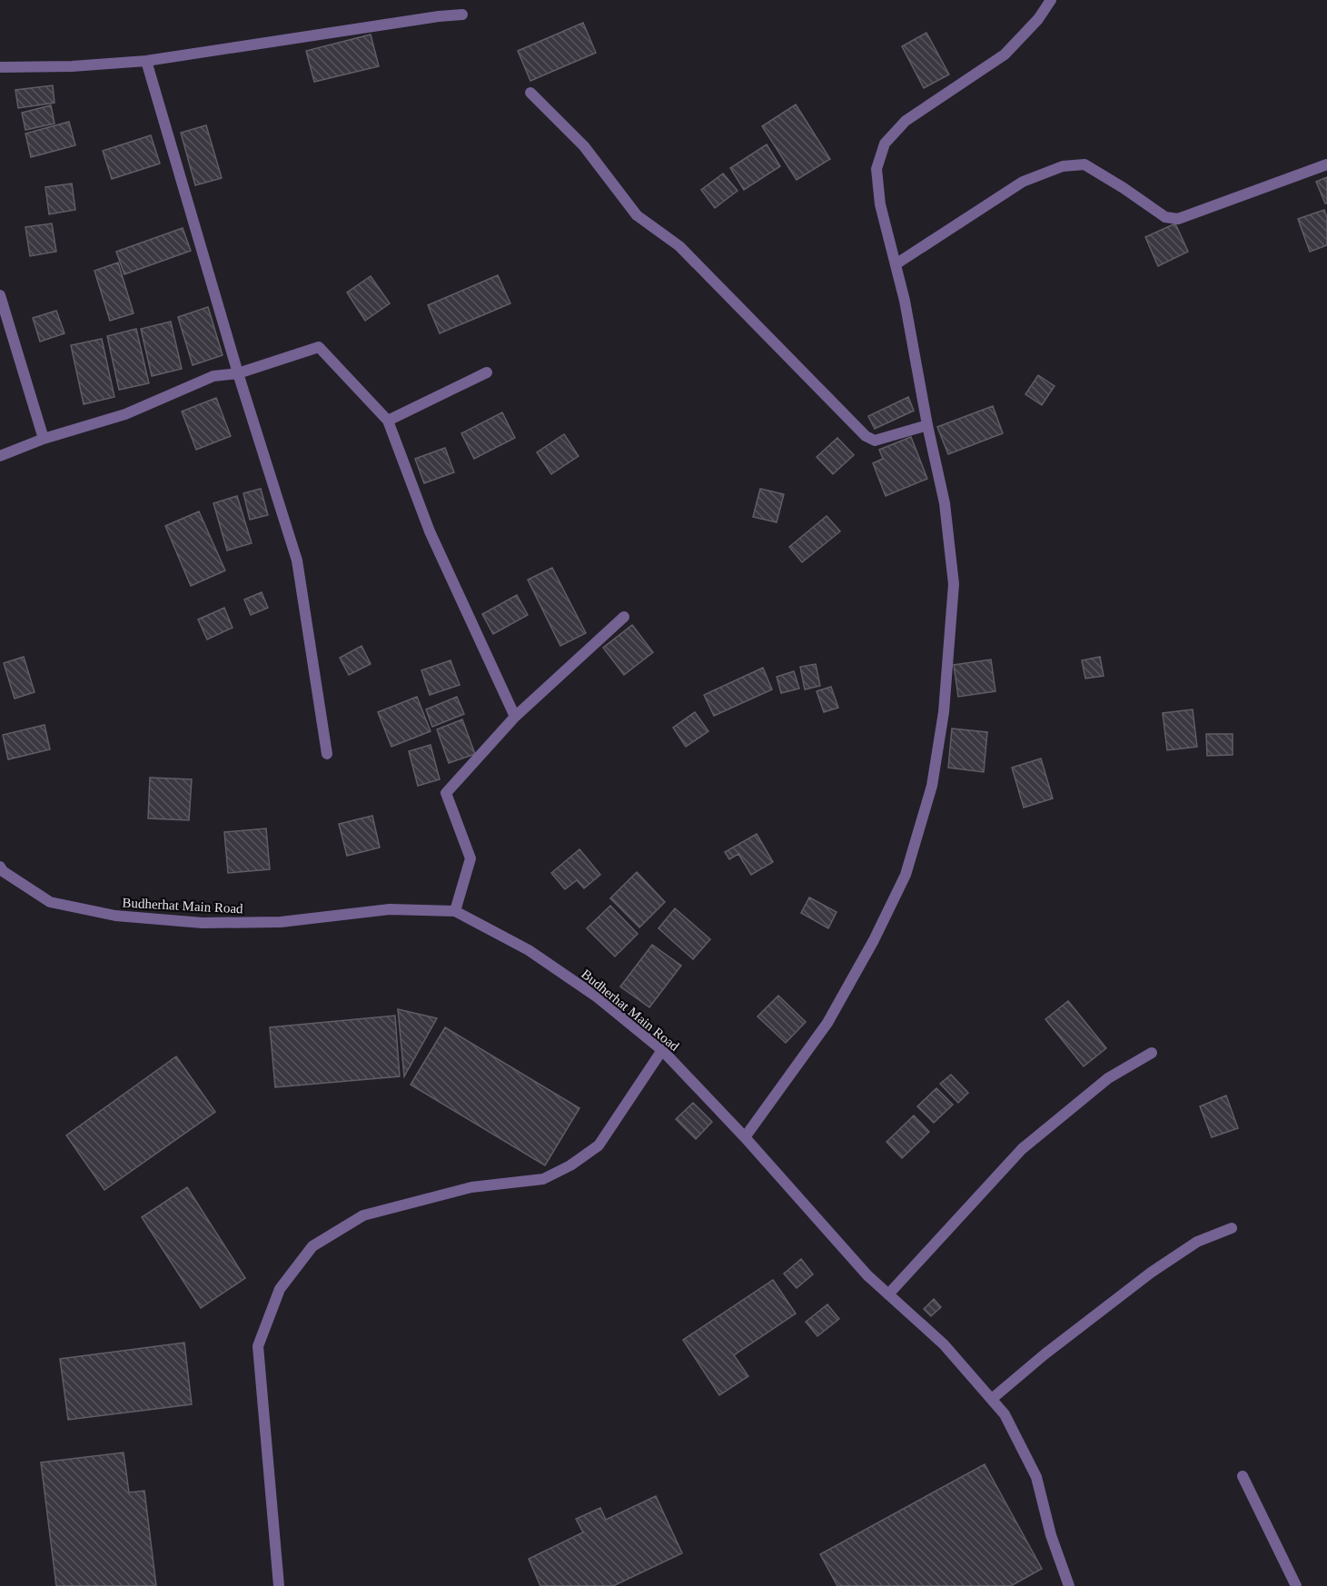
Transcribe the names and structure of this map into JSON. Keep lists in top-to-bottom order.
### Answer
{
  "streets": {
    "street": ["Budherhat Main Road"]
  }
}
